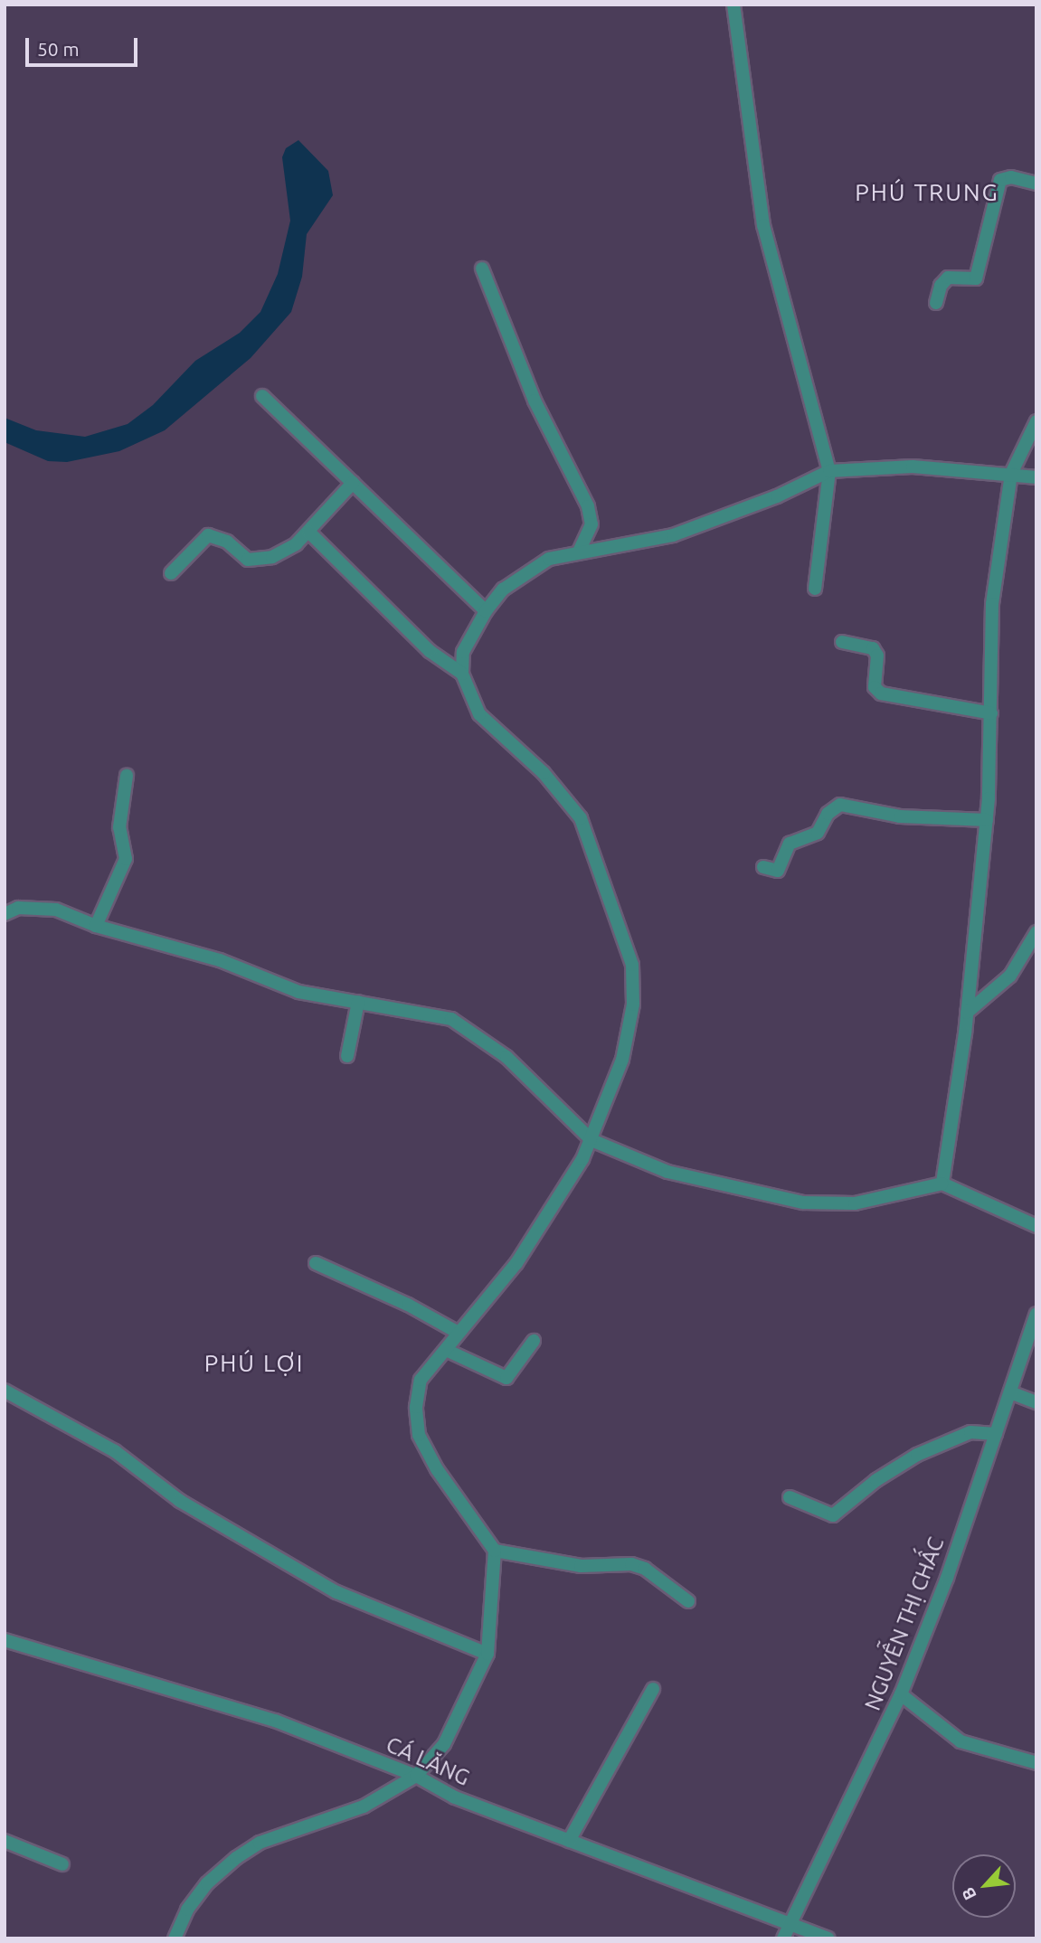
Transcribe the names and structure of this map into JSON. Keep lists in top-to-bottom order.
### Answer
{
  "streets": {
    "street": ["NGUYỄN THỊ CHẤC", "CÁ LĂNG"]
  },
  "crossings": [
    ["NGUYỄN THỊ CHẤC", "CÁ LĂNG"]
  ],
  "districts": ["PHÚ TRUNG", "PHÚ LỢI"],
  "scale_bar": "50 m",
  "north": "bottom left"
}
